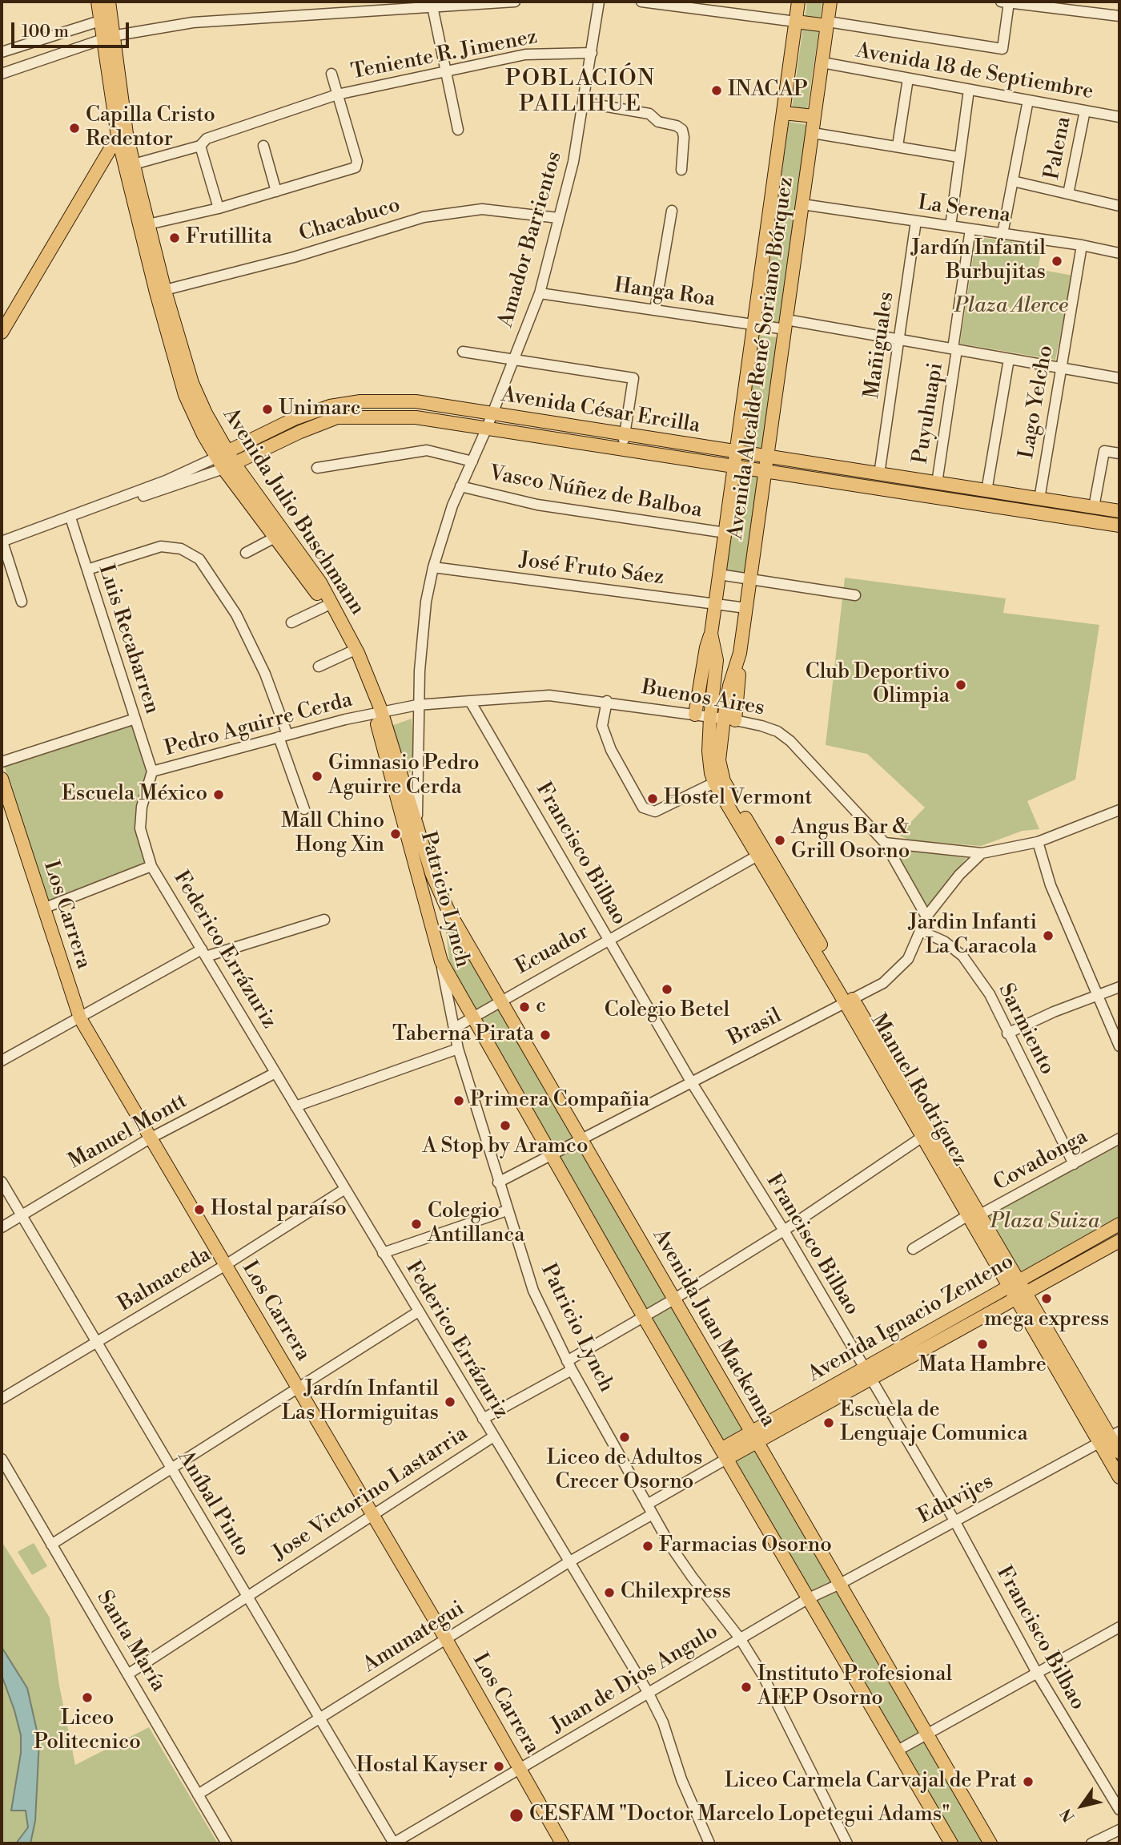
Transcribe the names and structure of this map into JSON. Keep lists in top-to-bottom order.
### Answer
{
  "streets": {
    "main road": [
      "Avenida Alcalde René Soriano Bórquez",
      "Avenida César Ercilla",
      "Avenida Julio Buschmann",
      "Patricio Lynch",
      "Los Carrera",
      "Manuel Rodríguez",
      "Avenida Ignacio Zenteno",
      "Avenida Juan Mackenna"
    ],
    "street": [
      "Teniente R. Jimenez",
      "Avenida 18 de Septiembre",
      "Palena",
      "La Serena",
      "Chacabuco",
      "Amador Barrientos",
      "Hanga Roa",
      "Mañiguales",
      "Lago Yelcho",
      "Puyuhuapi",
      "Vasco Núñez de Balboa",
      "José Fruto Sáez",
      "Luis Recabarren",
      "Buenos Aires",
      "Pedro Aguirre Cerda",
      "Francisco Bilbao",
      "Federico Errázuriz",
      "Ecuador",
      "Brasil",
      "Sarmiento",
      "Manuel Montt",
      "Covadonga",
      "Balmaceda",
      "Jose Victorino Lastarria",
      "Eduvijes",
      "Aníbal Pinto",
      "Amunategui",
      "Santa María",
      "Juan de Dios Angulo"
    ]
  },
  "crossings": [
    ["Teniente R. Jimenez", "Amador Barrientos"],
    ["Teniente R. Jimenez", "Avenida Julio Buschmann"],
    ["Avenida 18 de Septiembre", "Palena"],
    ["Avenida 18 de Septiembre", "Avenida Alcalde René Soriano Bórquez"],
    ["La Serena", "Mañiguales"],
    ["La Serena", "Avenida Alcalde René Soriano Bórquez"],
    ["La Serena", "Lago Yelcho"],
    ["La Serena", "Puyuhuapi"],
    ["Chacabuco", "Amador Barrientos"],
    ["Chacabuco", "Avenida Julio Buschmann"],
    ["Amador Barrientos", "Hanga Roa"],
    ["Amador Barrientos", "Avenida César Ercilla"],
    ["Amador Barrientos", "Vasco Núñez de Balboa"],
    ["Amador Barrientos", "José Fruto Sáez"],
    ["Amador Barrientos", "Buenos Aires"],
    ["Amador Barrientos", "Avenida Juan Mackenna"],
    ["Hanga Roa", "Mañiguales"],
    ["Hanga Roa", "Avenida Alcalde René Soriano Bórquez"],
    ["Hanga Roa", "Lago Yelcho"],
    ["Hanga Roa", "Puyuhuapi"],
    ["Mañiguales", "Avenida César Ercilla"],
    ["Avenida Alcalde René Soriano Bórquez", "Avenida César Ercilla"],
    ["Avenida Alcalde René Soriano Bórquez", "Vasco Núñez de Balboa"],
    ["Avenida Alcalde René Soriano Bórquez", "José Fruto Sáez"],
    ["Avenida Alcalde René Soriano Bórquez", "Buenos Aires"],
    ["Avenida Alcalde René Soriano Bórquez", "Manuel Rodríguez"],
    ["Lago Yelcho", "Avenida César Ercilla"],
    ["Avenida César Ercilla", "Puyuhuapi"],
    ["Avenida César Ercilla", "Avenida Julio Buschmann"],
    ["Avenida César Ercilla", "Luis Recabarren"],
    ["Avenida Julio Buschmann", "Buenos Aires"],
    ["Avenida Julio Buschmann", "Pedro Aguirre Cerda"],
    ["Avenida Julio Buschmann", "Patricio Lynch"],
    ["Avenida Julio Buschmann", "Avenida Juan Mackenna"],
    ["Luis Recabarren", "Pedro Aguirre Cerda"],
    ["Luis Recabarren", "Federico Errázuriz"],
    ["Buenos Aires", "Pedro Aguirre Cerda"],
    ["Buenos Aires", "Francisco Bilbao"],
    ["Buenos Aires", "Patricio Lynch"],
    ["Buenos Aires", "Brasil"],
    ["Buenos Aires", "Manuel Rodríguez"],
    ["Buenos Aires", "Avenida Juan Mackenna"],
    ["Pedro Aguirre Cerda", "Patricio Lynch"],
    ["Pedro Aguirre Cerda", "Federico Errázuriz"],
    ["Pedro Aguirre Cerda", "Avenida Juan Mackenna"],
    ["Francisco Bilbao", "Ecuador"],
    ["Francisco Bilbao", "Brasil"],
    ["Francisco Bilbao", "Avenida Ignacio Zenteno"],
    ["Francisco Bilbao", "Jose Victorino Lastarria"],
    ["Francisco Bilbao", "Eduvijes"],
    ["Patricio Lynch", "Ecuador"],
    ["Patricio Lynch", "Brasil"],
    ["Patricio Lynch", "Avenida Juan Mackenna"],
    ["Patricio Lynch", "Jose Victorino Lastarria"],
    ["Patricio Lynch", "Amunategui"],
    ["Patricio Lynch", "Juan de Dios Angulo"],
    ["Los Carrera", "Manuel Montt"],
    ["Los Carrera", "Balmaceda"],
    ["Los Carrera", "Jose Victorino Lastarria"],
    ["Los Carrera", "Amunategui"],
    ["Los Carrera", "Juan de Dios Angulo"],
    ["Federico Errázuriz", "Manuel Montt"],
    ["Federico Errázuriz", "Balmaceda"],
    ["Federico Errázuriz", "Jose Victorino Lastarria"],
    ["Federico Errázuriz", "Amunategui"],
    ["Federico Errázuriz", "Juan de Dios Angulo"],
    ["Ecuador", "Manuel Rodríguez"],
    ["Ecuador", "Avenida Juan Mackenna"],
    ["Brasil", "Sarmiento"],
    ["Brasil", "Manuel Rodríguez"],
    ["Brasil", "Avenida Juan Mackenna"],
    ["Sarmiento", "Covadonga"],
    ["Manuel Rodríguez", "Covadonga"],
    ["Manuel Rodríguez", "Avenida Ignacio Zenteno"],
    ["Manuel Rodríguez", "Jose Victorino Lastarria"],
    ["Manuel Rodríguez", "Eduvijes"],
    ["Manuel Montt", "Aníbal Pinto"],
    ["Balmaceda", "Aníbal Pinto"],
    ["Avenida Ignacio Zenteno", "Avenida Juan Mackenna"],
    ["Avenida Juan Mackenna", "Jose Victorino Lastarria"],
    ["Avenida Juan Mackenna", "Eduvijes"],
    ["Jose Victorino Lastarria", "Aníbal Pinto"],
    ["Jose Victorino Lastarria", "Santa María"],
    ["Eduvijes", "Juan de Dios Angulo"],
    ["Aníbal Pinto", "Amunategui"],
    ["Aníbal Pinto", "Juan de Dios Angulo"],
    ["Amunategui", "Santa María"]
  ],
  "districts": ["POBLACIÓN PAILIHUE"],
  "parks": ["Plaza Alerce", "Plaza Suiza"],
  "places": [
    "INACAP",
    "Capilla Cristo Redentor",
    "Frutillita",
    "Jardín Infantil Burbujitas",
    "Unimarc",
    "Club Deportivo Olimpia",
    "Gimnasio Pedro Aguirre Cerda",
    "Escuela México",
    "Hostel Vermont",
    "Mall Chino Hong Xin",
    "Angus Bar & Grill Osorno",
    "Jardin Infanti La Caracola",
    "Colegio Betel",
    "c",
    "Taberna Pirata",
    "Primera Compañia",
    "A Stop by Aramco",
    "Hostal paraíso",
    "Colegio Antillanca",
    "mega express",
    "Mata Hambre",
    "Jardín Infantil Las Hormiguitas",
    "Escuela de Lenguaje Comunica",
    "Liceo de Adultos Crecer Osorno",
    "Farmacias Osorno",
    "Chilexpress",
    "Instituto Profesional AIEP Osorno",
    "Liceo Politecnico",
    "Hostal Kayser",
    "Liceo Carmela Carvajal de Prat",
    "CESFAM \"Doctor Marcelo Lopetegui Adams\""
  ],
  "scale_bar": "100 m",
  "north": "bottom left"
}
